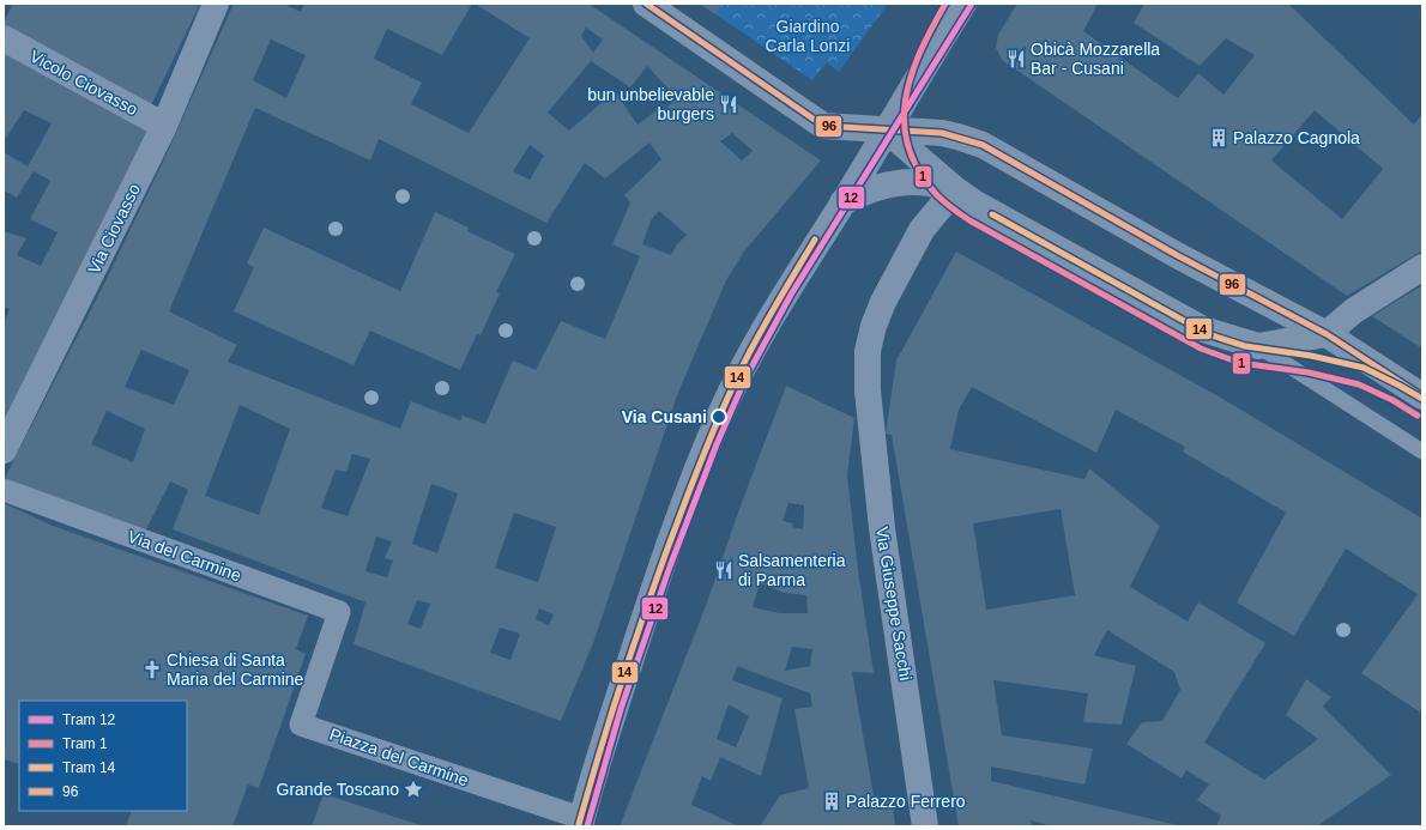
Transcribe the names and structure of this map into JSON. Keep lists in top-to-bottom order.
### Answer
{
  "streets": {
    "street": [
      "Vicolo Ciovasso",
      "Via Ciovasso",
      "Via del Carmine",
      "Via Giuseppe Sacchi",
      "Piazza del Carmine"
    ]
  },
  "crossings": [
    ["Vicolo Ciovasso", "Via Ciovasso"],
    ["Via del Carmine", "Piazza del Carmine"]
  ],
  "parks": ["Giardino Carla Lonzi"],
  "places": {
    "restaurant": ["Obicà Mozzarella Bar - Cusani", "bun unbelievable burgers", "Salsamenteria di Parma"],
    "building": ["Palazzo Cagnola", "Palazzo Ferrero"],
    "other": ["Via Cusani"],
    "church": ["Chiesa di Santa Maria del Carmine"],
    "place": ["Grande Toscano"]
  },
  "lines": [
    "tram line 12",
    "tram line 1",
    "transit line 96",
    "tram line 14"
  ],
  "legend": [
    "Tram 12",
    "Tram 1",
    "Tram 14",
    "96"
  ]
}
